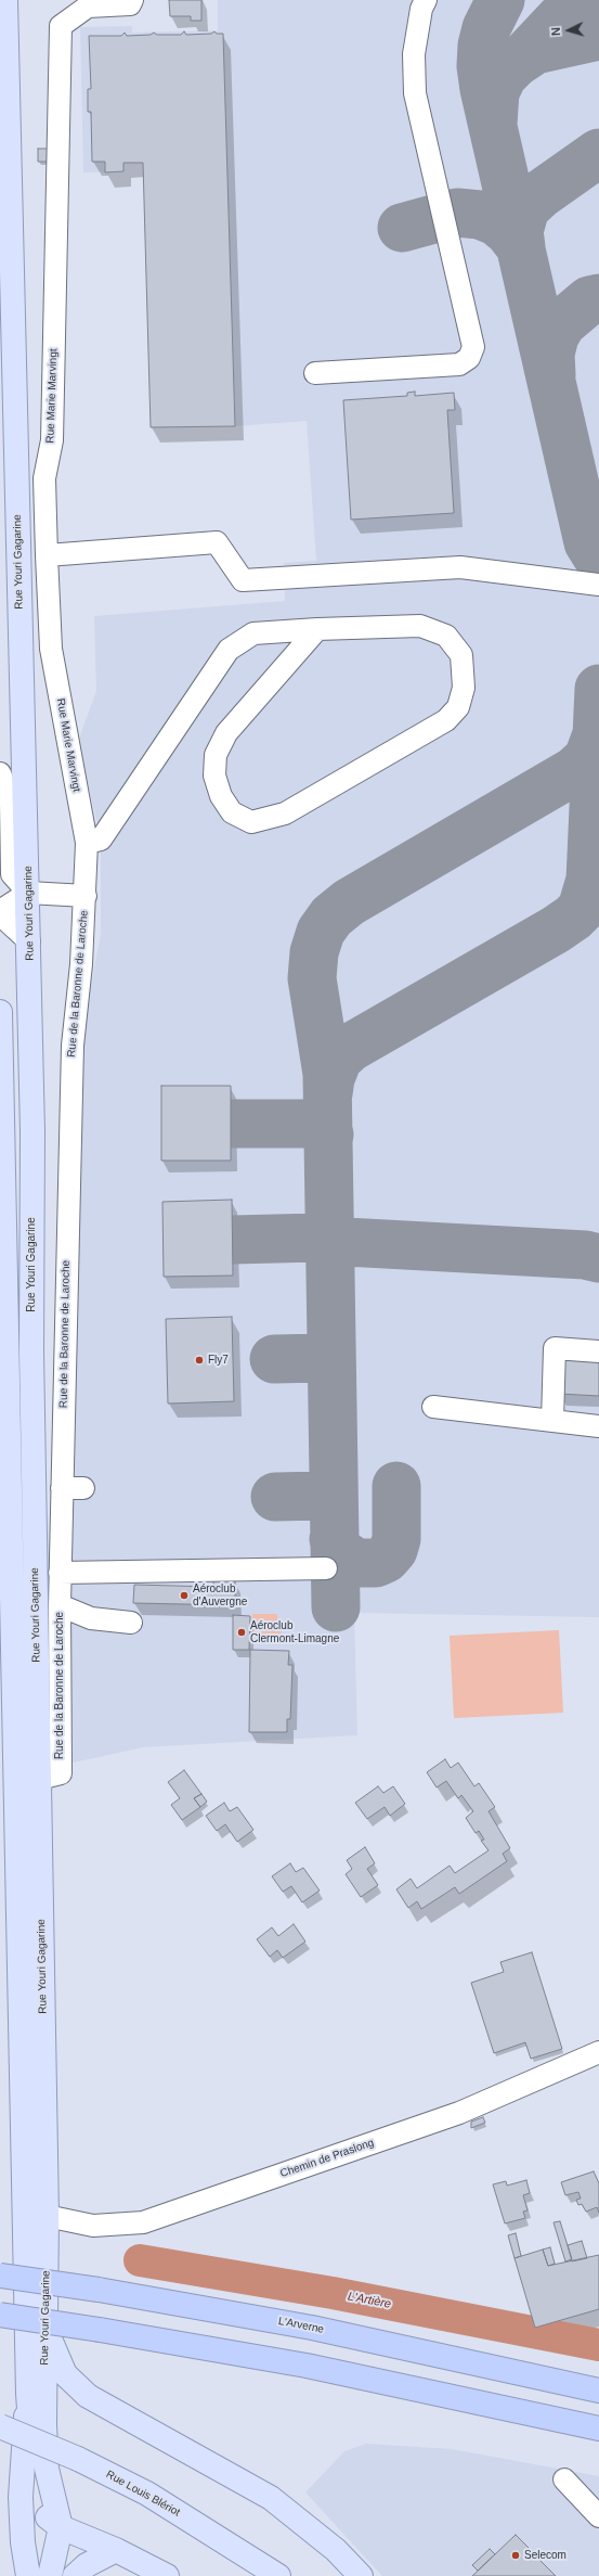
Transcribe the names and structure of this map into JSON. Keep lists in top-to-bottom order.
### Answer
{
  "streets": {
    "highway": ["L'Arverne"],
    "main road": ["Rue Youri Gagarine", "Rue Louis Blériot"],
    "street": ["Rue Marie Marvingt", "Rue de la Baronne de Laroche", "Chemin de Praslong"]
  },
  "crossings": [
    ["Rue Marie Marvingt", "Rue de la Baronne de Laroche"],
    ["Rue Youri Gagarine", "Rue de la Baronne de Laroche"],
    ["Rue Youri Gagarine", "Chemin de Praslong"]
  ],
  "water": ["L'Artière"],
  "places": [
    "Fly7",
    "Aéroclub d'Auvergne",
    "Aéroclub Clermont-Limagne",
    "Selecom"
  ],
  "north": "left"
}
